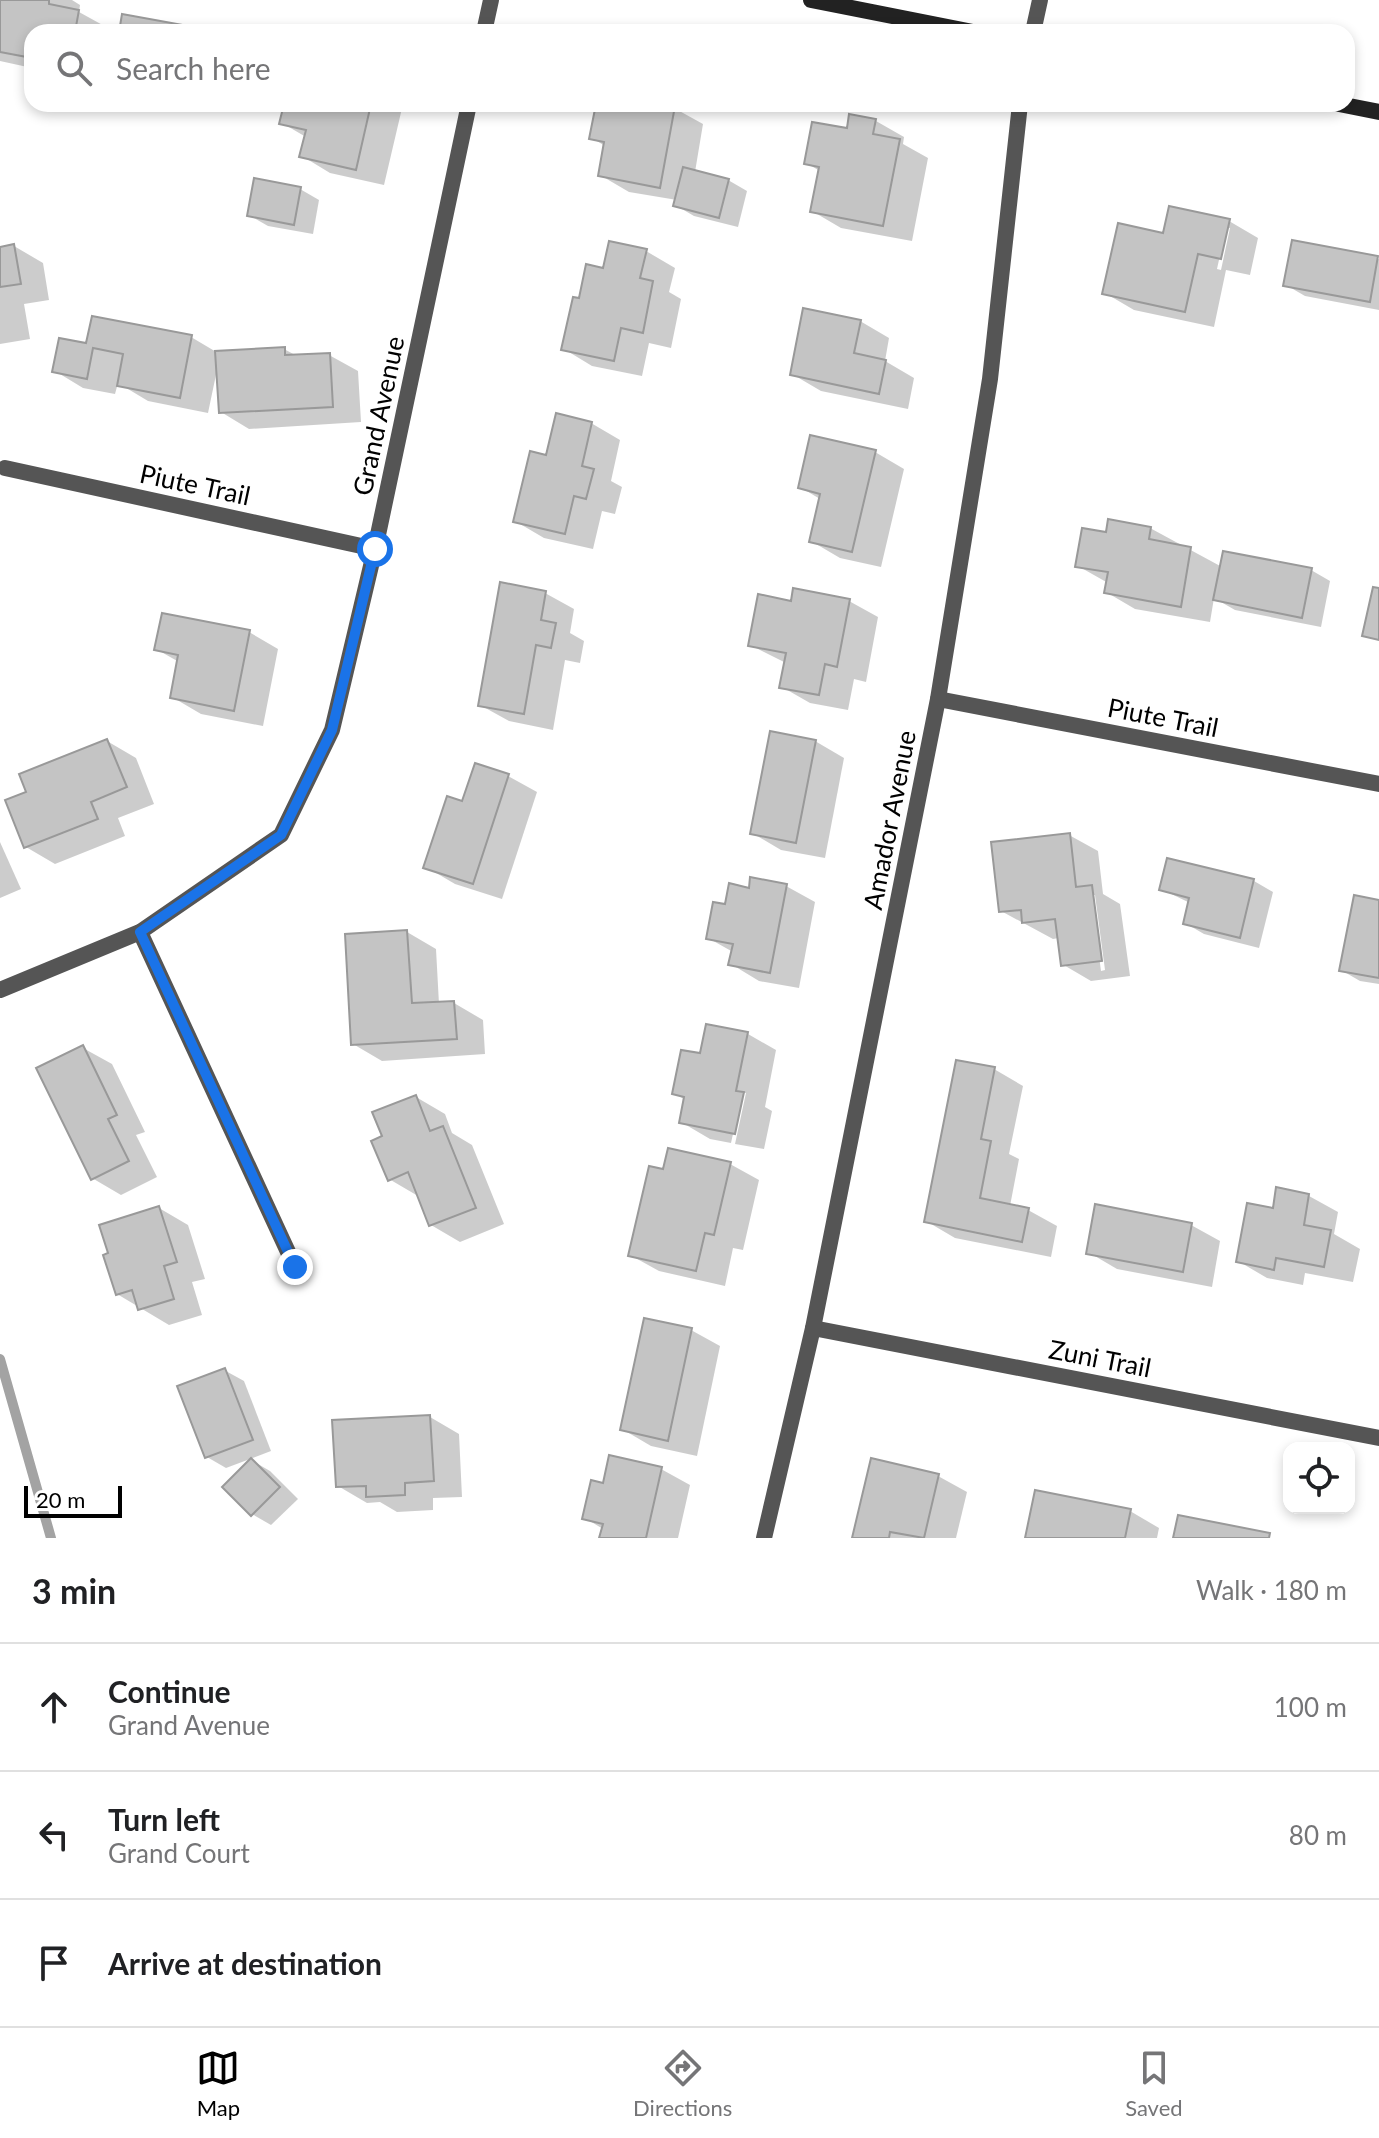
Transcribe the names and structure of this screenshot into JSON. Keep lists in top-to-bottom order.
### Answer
{
  "streets": {
    "street": [
      "Grand Avenue",
      "Piute Trail",
      "Amador Avenue",
      "Zuni Trail"
    ]
  },
  "crossings": [
    ["Grand Avenue", "Piute Trail"],
    ["Piute Trail", "Amador Avenue"],
    ["Amador Avenue", "Zuni Trail"]
  ],
  "scale_bar": "20 m",
  "page": {
    "search": "Search here",
    "scale": "20 m",
    "heading": ["3 min", "Walk · 180 m"],
    "list": [
      ["Continue", "Grand Avenue", "100 m"],
      ["Turn left", "Grand Court", "80 m"],
      "Arrive at destination"
    ],
    "nav": ["Map", "Directions", "Saved"]
  }
}
